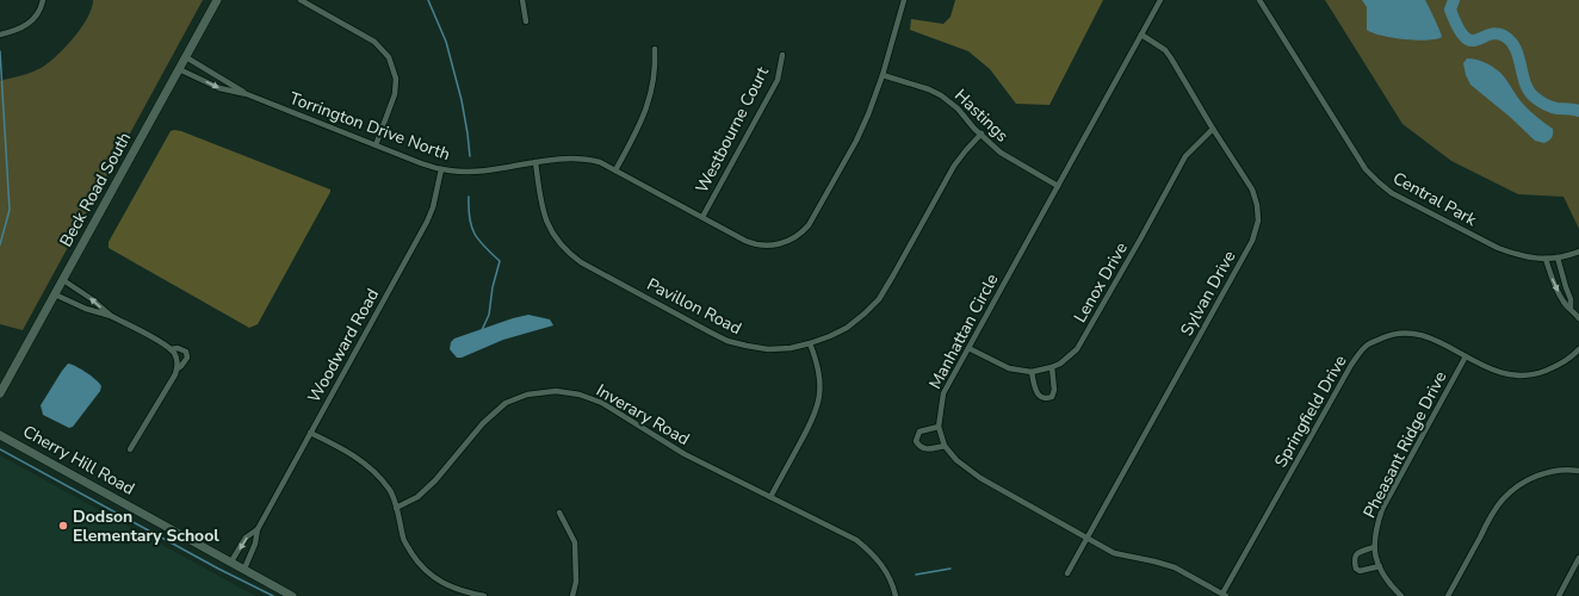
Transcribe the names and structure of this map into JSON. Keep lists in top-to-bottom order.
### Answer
{
  "streets": {
    "main road": ["Beck Road South", "Cherry Hill Road"],
    "street": [
      "Hastings",
      "Torrington Drive North",
      "Westbourne Court",
      "Central Park",
      "Lenox Drive",
      "Sylvan Drive",
      "Pavillon Road",
      "Manhattan Circle",
      "Woodward Road",
      "Springfield Drive",
      "Inverary Road",
      "Pheasant Ridge Drive"
    ]
  },
  "crossings": [
    ["Hastings", "Torrington Drive North"],
    ["Hastings", "Pavillon Road"],
    ["Hastings", "Manhattan Circle"],
    ["Torrington Drive North", "Westbourne Court"],
    ["Torrington Drive North", "Beck Road South"],
    ["Torrington Drive North", "Pavillon Road"],
    ["Torrington Drive North", "Woodward Road"],
    ["Lenox Drive", "Sylvan Drive"],
    ["Lenox Drive", "Manhattan Circle"],
    ["Sylvan Drive", "Manhattan Circle"],
    ["Manhattan Circle", "Springfield Drive"],
    ["Woodward Road", "Cherry Hill Road"],
    ["Springfield Drive", "Pheasant Ridge Drive"]
  ],
  "places": ["Dodson Elementary School"]
}
